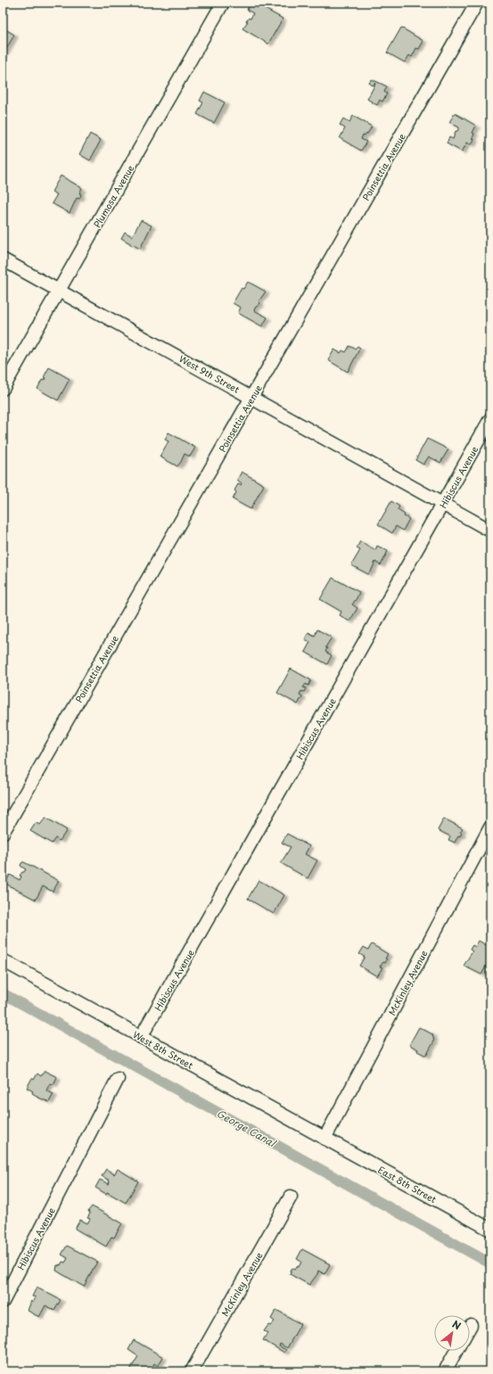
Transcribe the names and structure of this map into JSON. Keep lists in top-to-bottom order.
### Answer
{
  "streets": {
    "street": [
      "Poinsettia Avenue",
      "Plumosa Avenue",
      "West 9th Street",
      "Hibiscus Avenue",
      "McKinley Avenue",
      "West 8th Street",
      "East 8th Street"
    ]
  },
  "crossings": [
    ["Poinsettia Avenue", "West 9th Street"],
    ["Plumosa Avenue", "West 9th Street"],
    ["West 9th Street", "Hibiscus Avenue"],
    ["Hibiscus Avenue", "West 8th Street"],
    ["McKinley Avenue", "West 8th Street"],
    ["McKinley Avenue", "East 8th Street"],
    ["West 8th Street", "East 8th Street"]
  ],
  "water": ["George Canal"],
  "north": "top right"
}
